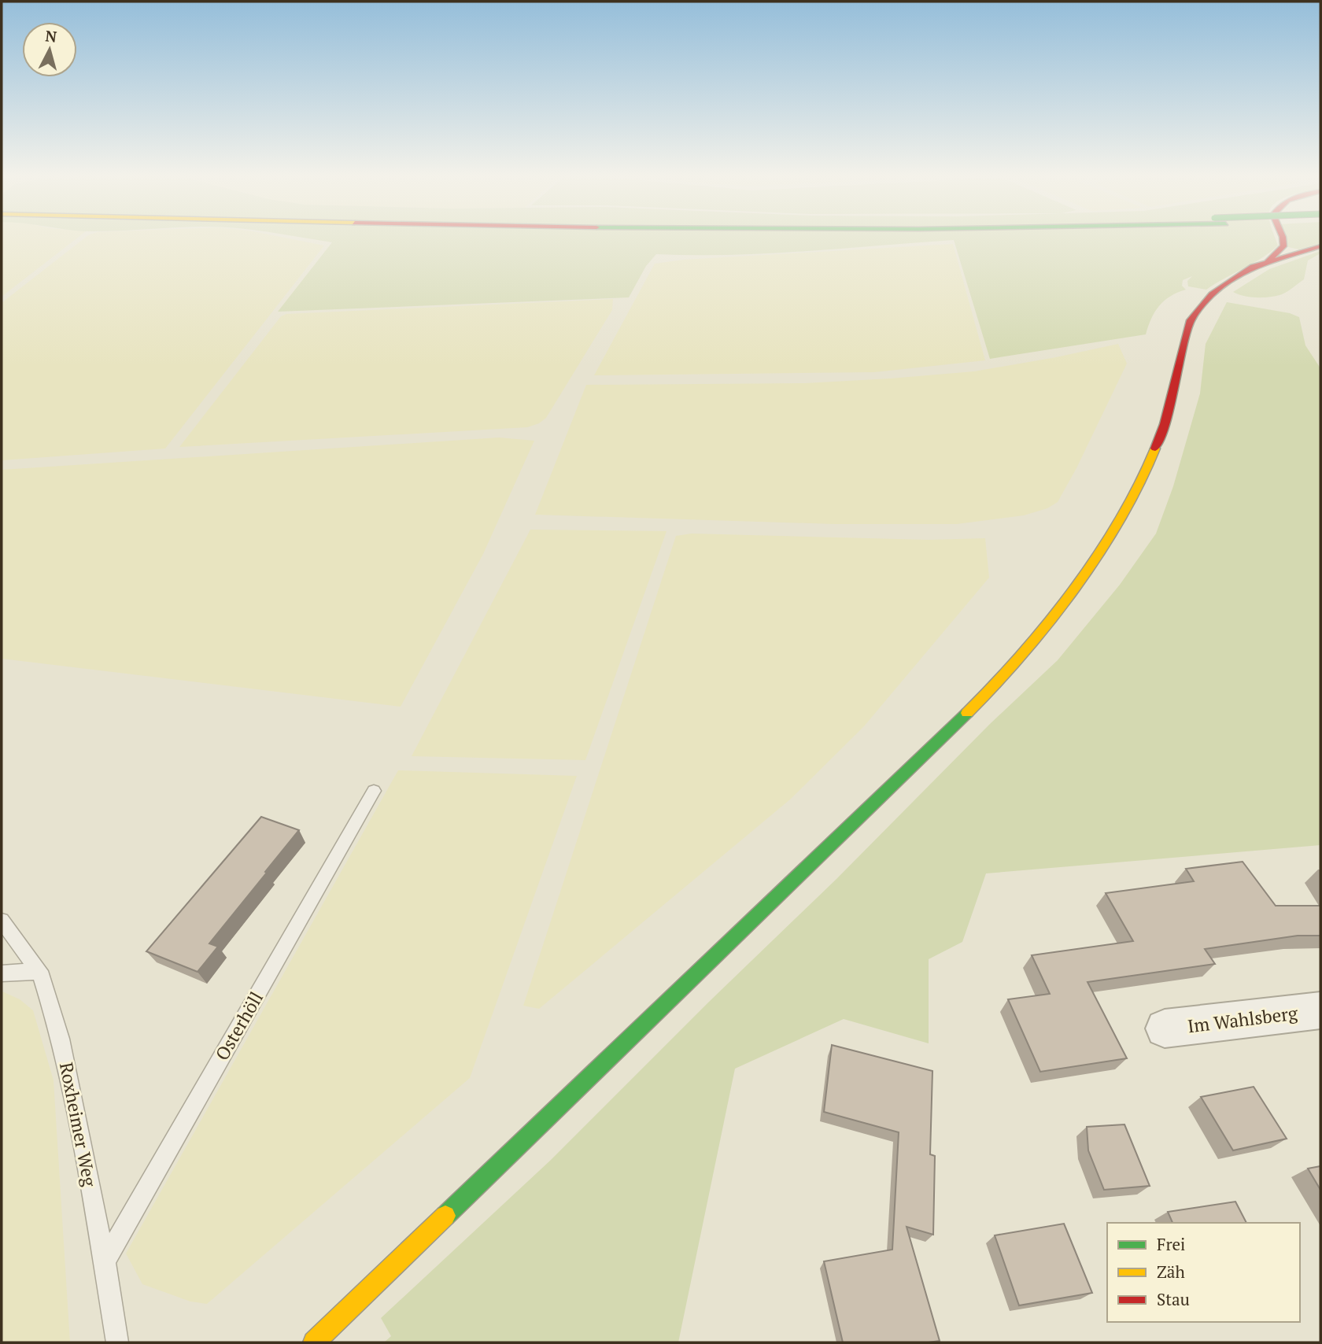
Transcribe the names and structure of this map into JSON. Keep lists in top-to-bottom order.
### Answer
{
  "streets": {
    "street": ["Im Wahlsberg"],
    "lane": ["Osterhöll", "Roxheimer Weg"]
  },
  "crossings": [
    ["Osterhöll", "Roxheimer Weg"]
  ],
  "legend": ["Frei", "Zäh", "Stau"],
  "north": "top"
}
